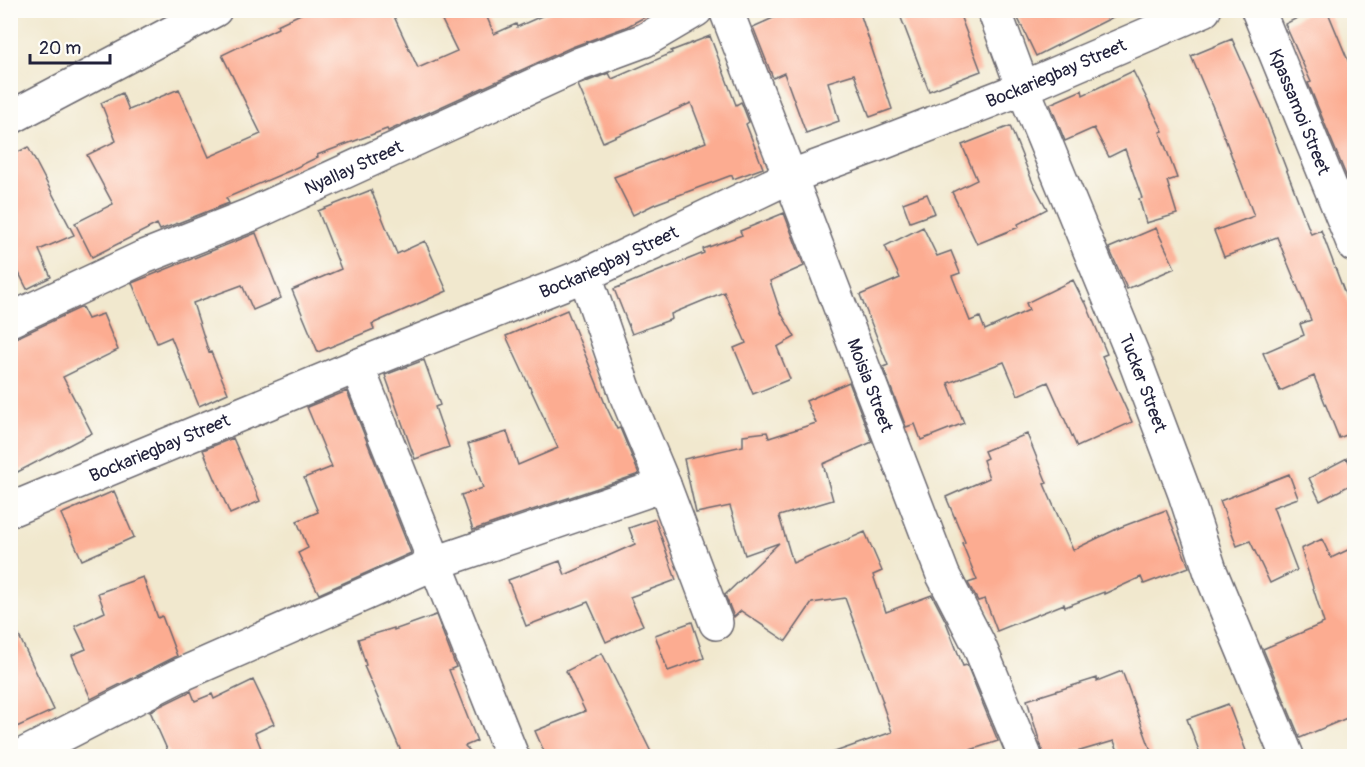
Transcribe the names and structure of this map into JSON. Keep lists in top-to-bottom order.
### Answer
{
  "streets": {
    "street": [
      "Bockariegbay Street",
      "Kpassamoi Street",
      "Nyallay Street",
      "Tucker Street",
      "Moisia Street"
    ]
  },
  "crossings": [
    ["Bockariegbay Street", "Tucker Street"],
    ["Bockariegbay Street", "Moisia Street"]
  ],
  "scale_bar": "20 m"
}
